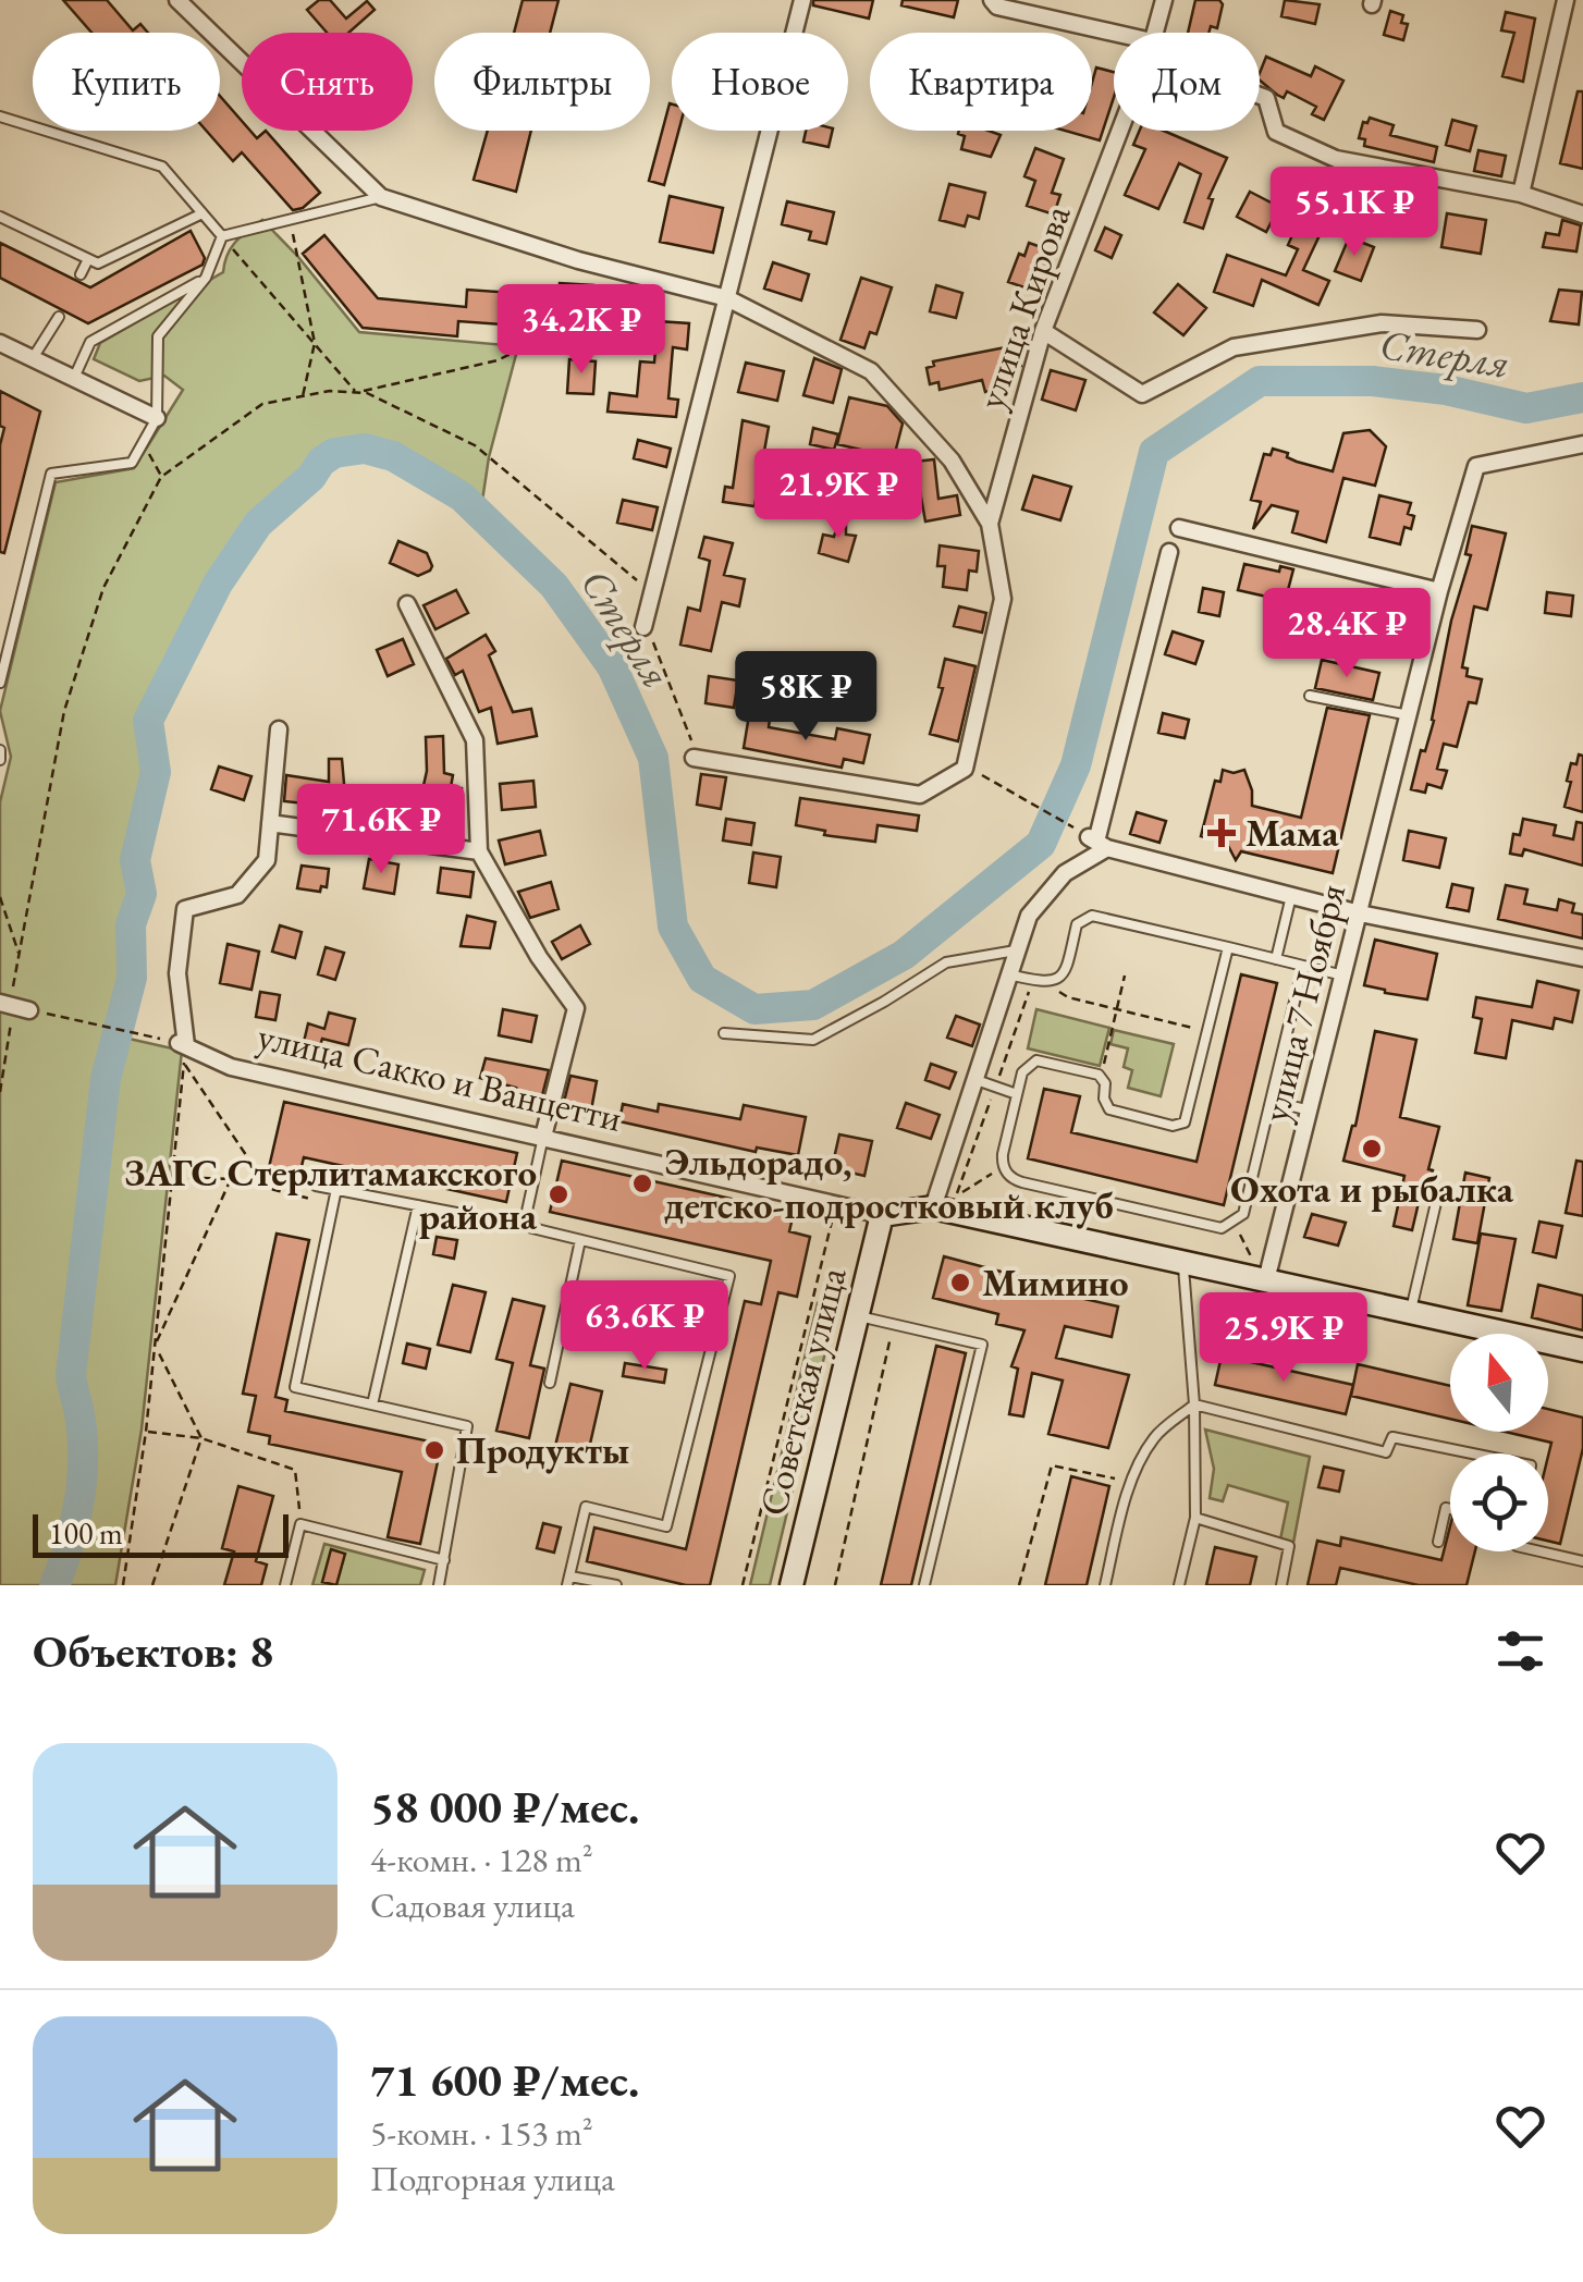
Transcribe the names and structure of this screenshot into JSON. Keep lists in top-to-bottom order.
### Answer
{
  "streets": {
    "street": [
      "улица Кирова",
      "улица 7 Ноября",
      "улица Сакко и Ванцетти",
      "Советская улица"
    ]
  },
  "crossings": [
    ["улица 7 Ноября", "улица Сакко и Ванцетти"],
    ["улица Сакко и Ванцетти", "Советская улица"]
  ],
  "water": ["Стерля"],
  "places": {
    "health": ["Мама"],
    "other": [
      "Охота и рыбалка",
      "Эльдорадо, детско-подростковый клуб",
      "ЗАГС Стерлитамакского района",
      "Мимино",
      "Продукты"
    ]
  },
  "scale_bar": "100 m",
  "north": "top",
  "page": {
    "chip": [
      "Купить",
      "Снять",
      "Фильтры",
      "Новое",
      "Квартира",
      "Дом"
    ],
    "price": [
      "55.1K ₽",
      "34.2K ₽",
      "21.9K ₽",
      "28.4K ₽",
      "58K ₽",
      "71.6K ₽",
      "63.6K ₽",
      "25.9K ₽"
    ],
    "scale": "100 m",
    "heading": "Объектов: 8",
    "list": [
      {
        "name": "58 000 ₽/мес.",
        "note": "4-комн. · 128 m² · Садовая улица"
      },
      {
        "name": "71 600 ₽/мес.",
        "note": "5-комн. · 153 m² · Подгорная улица"
      }
    ]
  }
}
